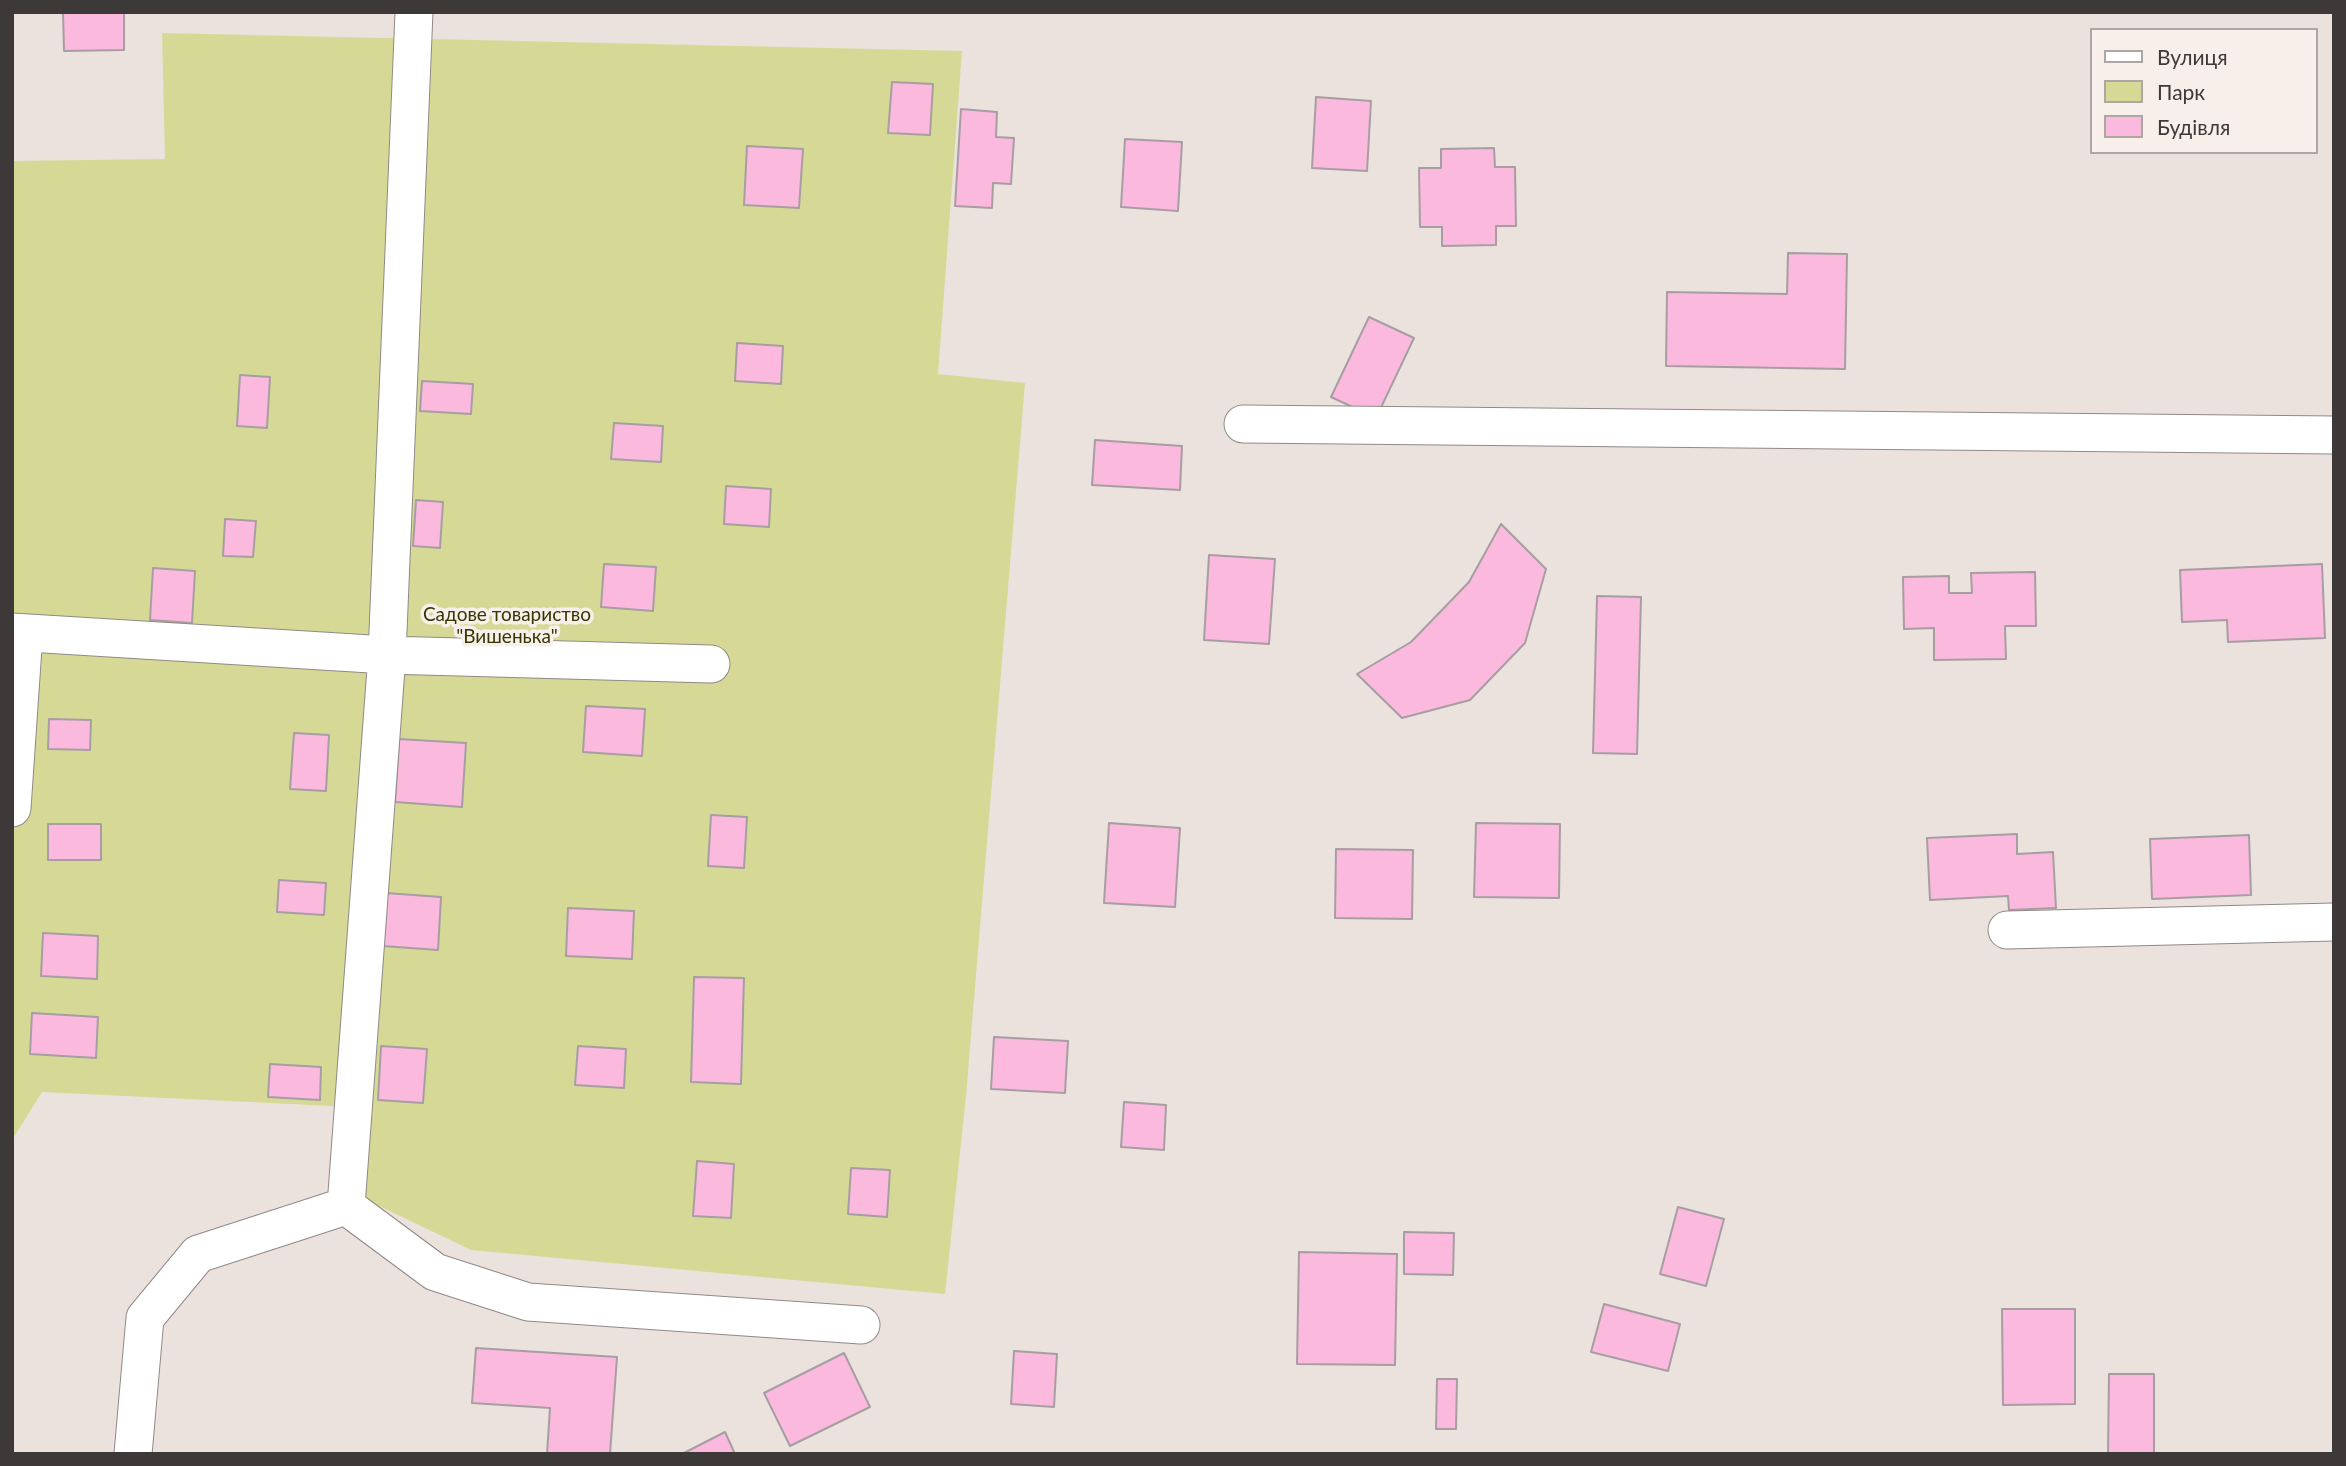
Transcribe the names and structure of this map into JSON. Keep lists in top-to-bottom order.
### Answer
{
  "parks": ["Садове товариство \"Вишенька\""],
  "legend": ["Вулиця", "Парк", "Будівля"]
}
